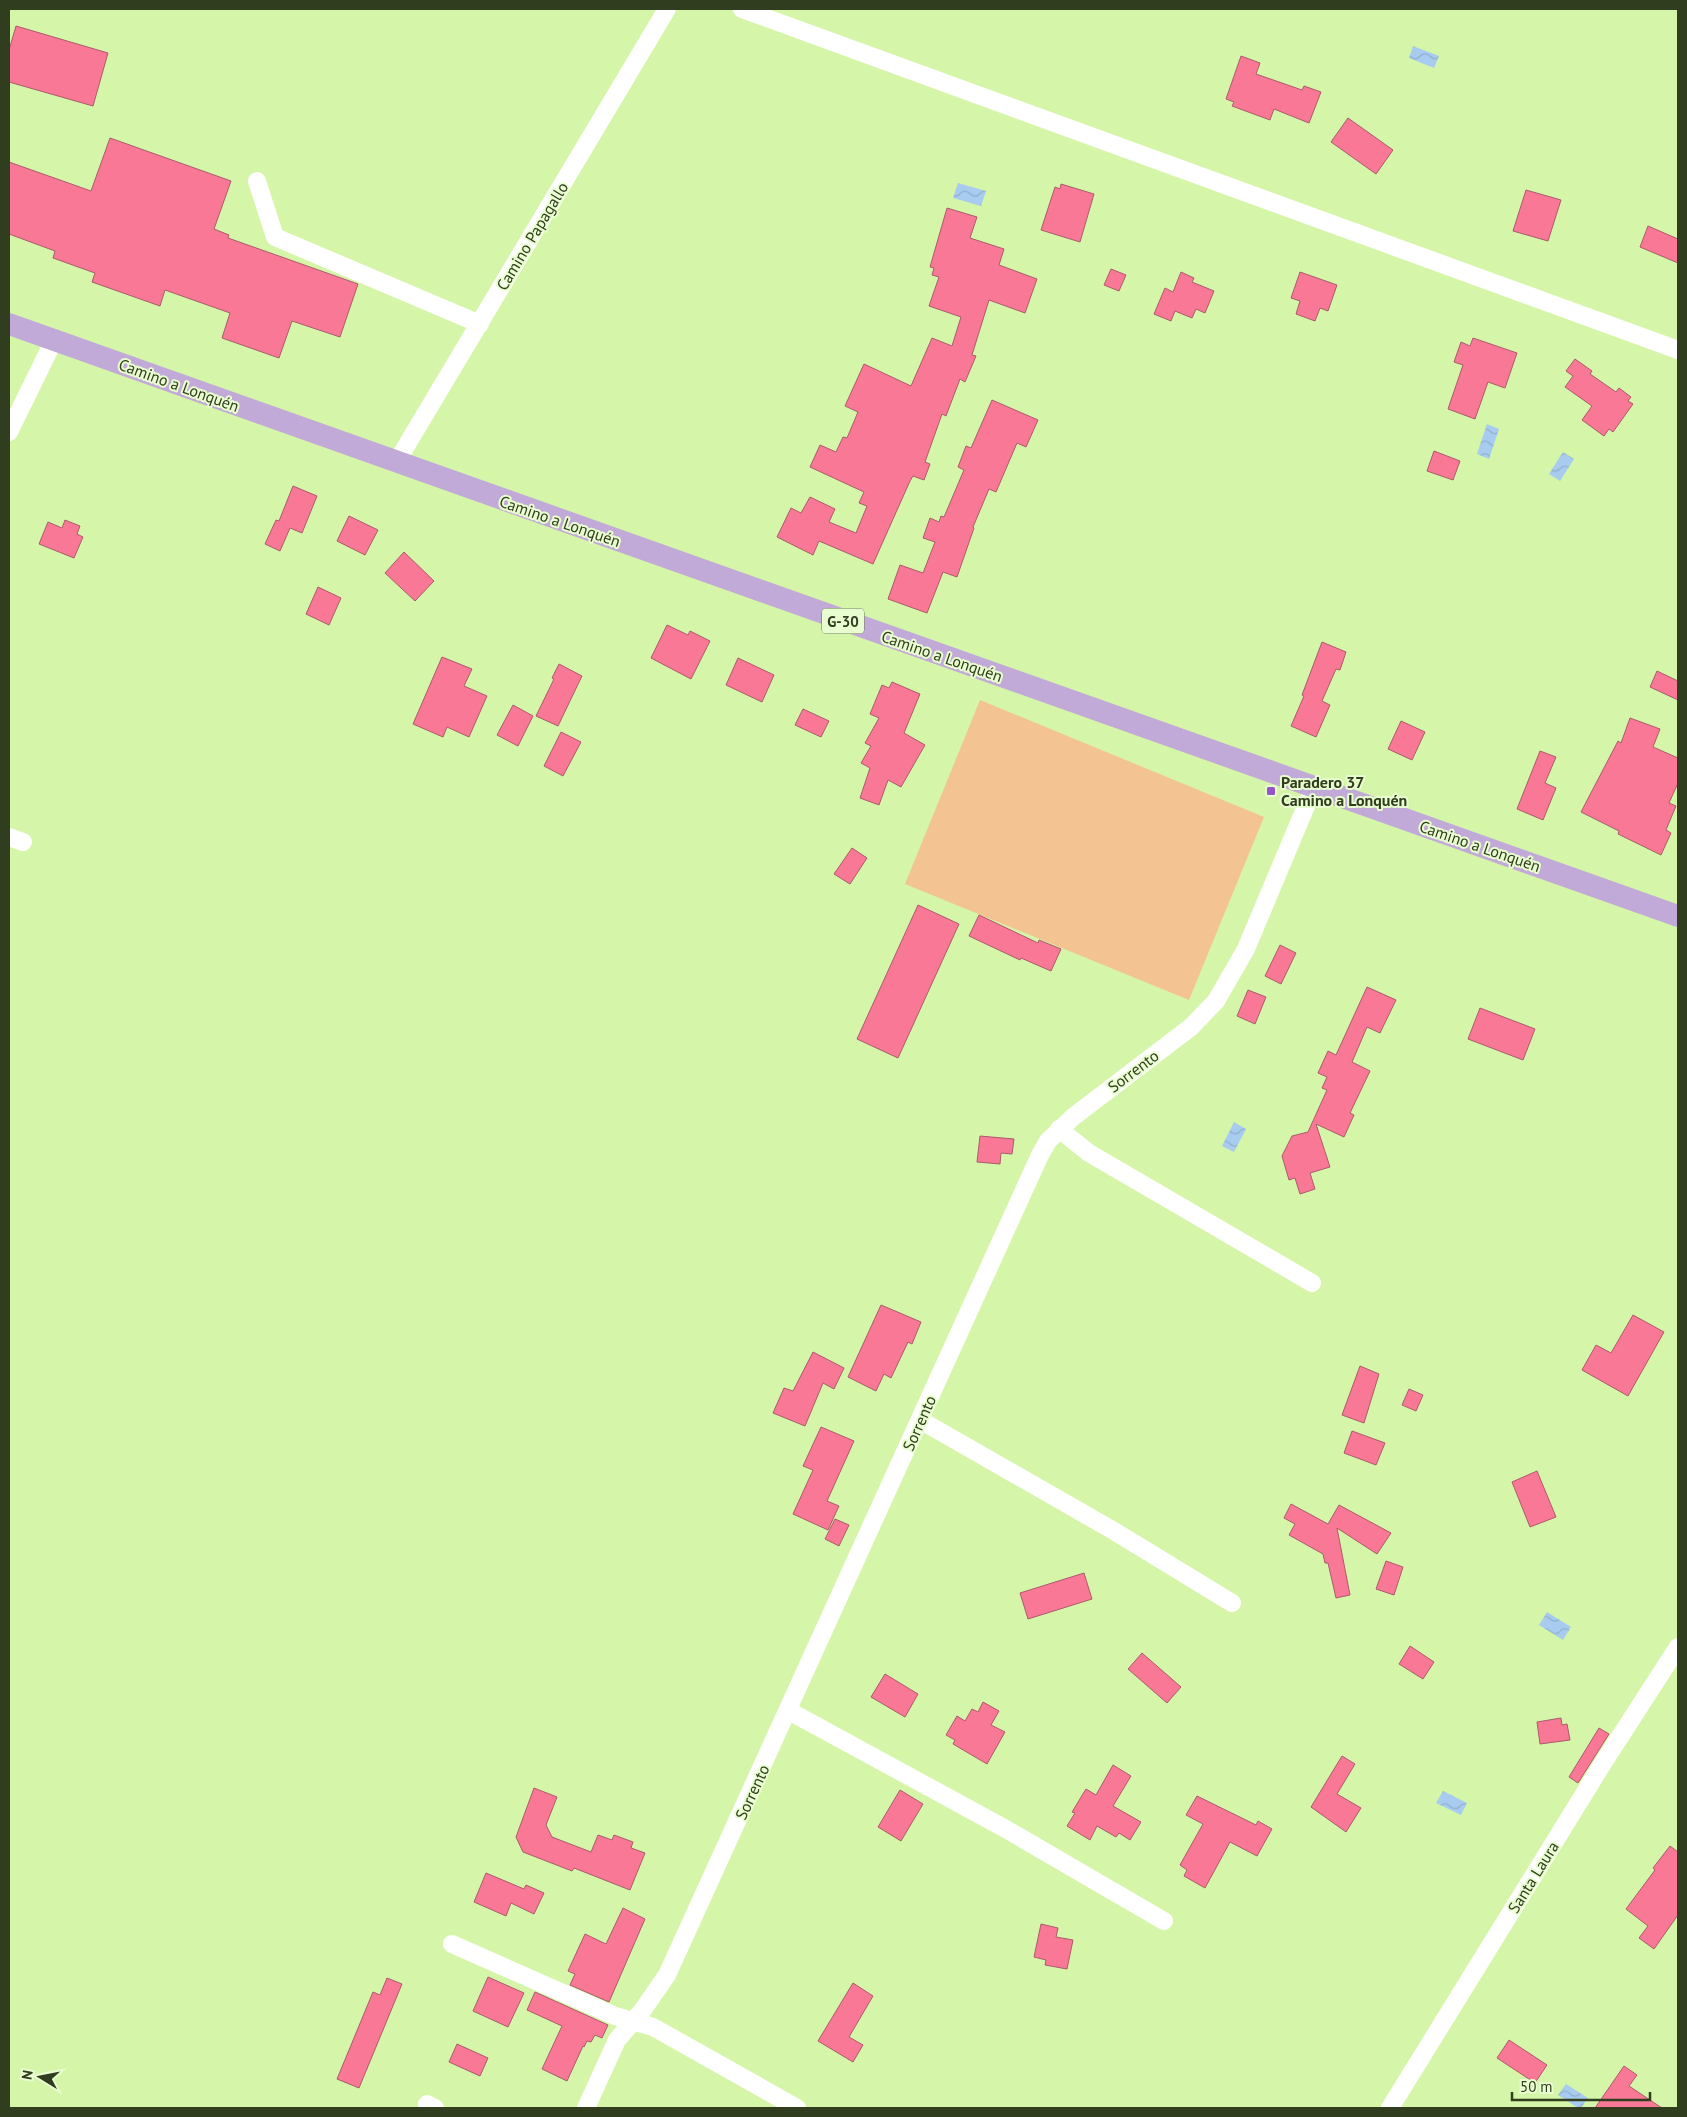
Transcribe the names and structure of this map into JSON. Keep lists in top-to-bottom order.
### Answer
{
  "streets": {
    "main road": ["Camino a Lonquén", "G-30"],
    "street": ["Camino Papagallo", "Sorrento", "Santa Laura"]
  },
  "crossings": [
    ["Camino Papagallo", "Camino a Lonquén"],
    ["Camino a Lonquén", "Sorrento"]
  ],
  "places": {
    "transit": ["Paradero 37 Camino a Lonquén"]
  },
  "scale_bar": "50 m",
  "north": "left"
}
